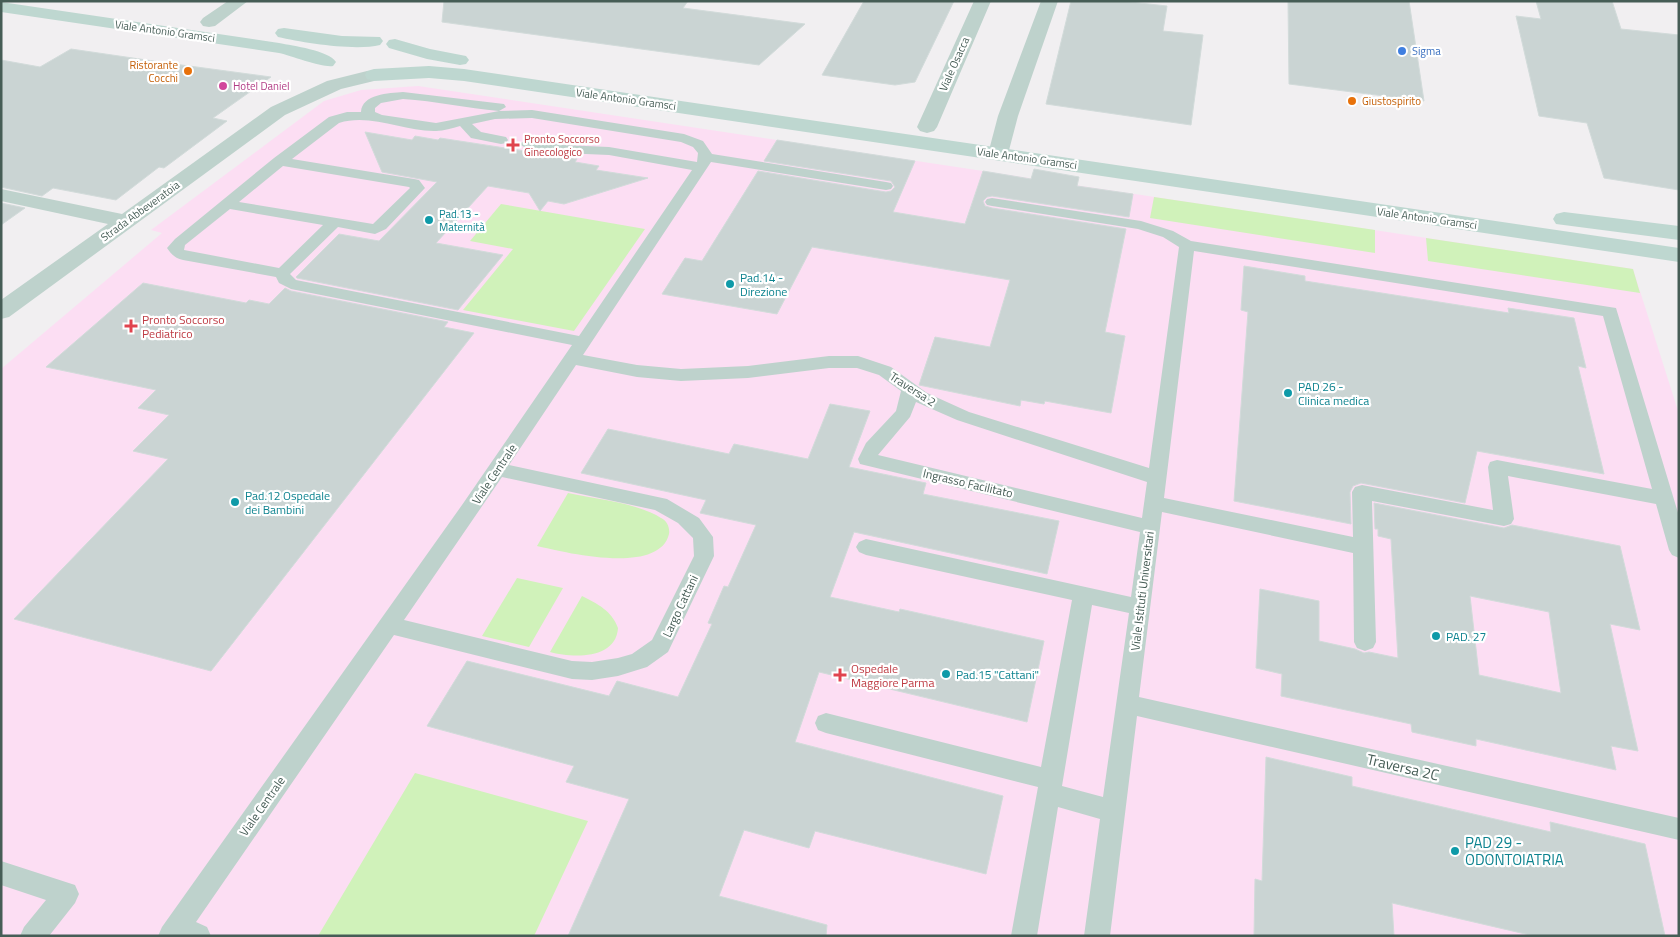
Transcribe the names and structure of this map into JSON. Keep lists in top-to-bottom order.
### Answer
{
  "streets": {
    "main road": ["Viale Antonio Gramsci"],
    "street": ["Viale Osacca", "Strada Abbeveratoia"],
    "lane": [
      "Traversa 2",
      "Viale Centrale",
      "Ingrasso Facilitato",
      "Viale Istituti Universitari",
      "Largo Cattani",
      "Traversa 2C"
    ]
  },
  "crossings": [
    ["Viale Antonio Gramsci", "Viale Osacca"],
    ["Viale Antonio Gramsci", "Strada Abbeveratoia"],
    ["Traversa 2", "Viale Centrale"],
    ["Traversa 2", "Ingrasso Facilitato"],
    ["Traversa 2", "Viale Istituti Universitari"],
    ["Viale Centrale", "Largo Cattani"],
    ["Ingrasso Facilitato", "Viale Istituti Universitari"],
    ["Viale Istituti Universitari", "Traversa 2C"]
  ],
  "places": {
    "other": [
      "Sigma",
      "Ristorante Cocchi",
      "Hotel Daniel",
      "Giustospirito",
      "Pad.13 - Maternità",
      "Pad.14 - Direzione",
      "PAD 26 - Clinica medica",
      "Pad.12 Ospedale dei Bambini",
      "PAD. 27",
      "Pad.15 \"Cattani\"",
      "PAD 29 - ODONTOIATRIA"
    ],
    "health": ["Pronto Soccorso Ginecologico", "Pronto Soccorso Pediatrico", "Ospedale Maggiore Parma"]
  }
}
